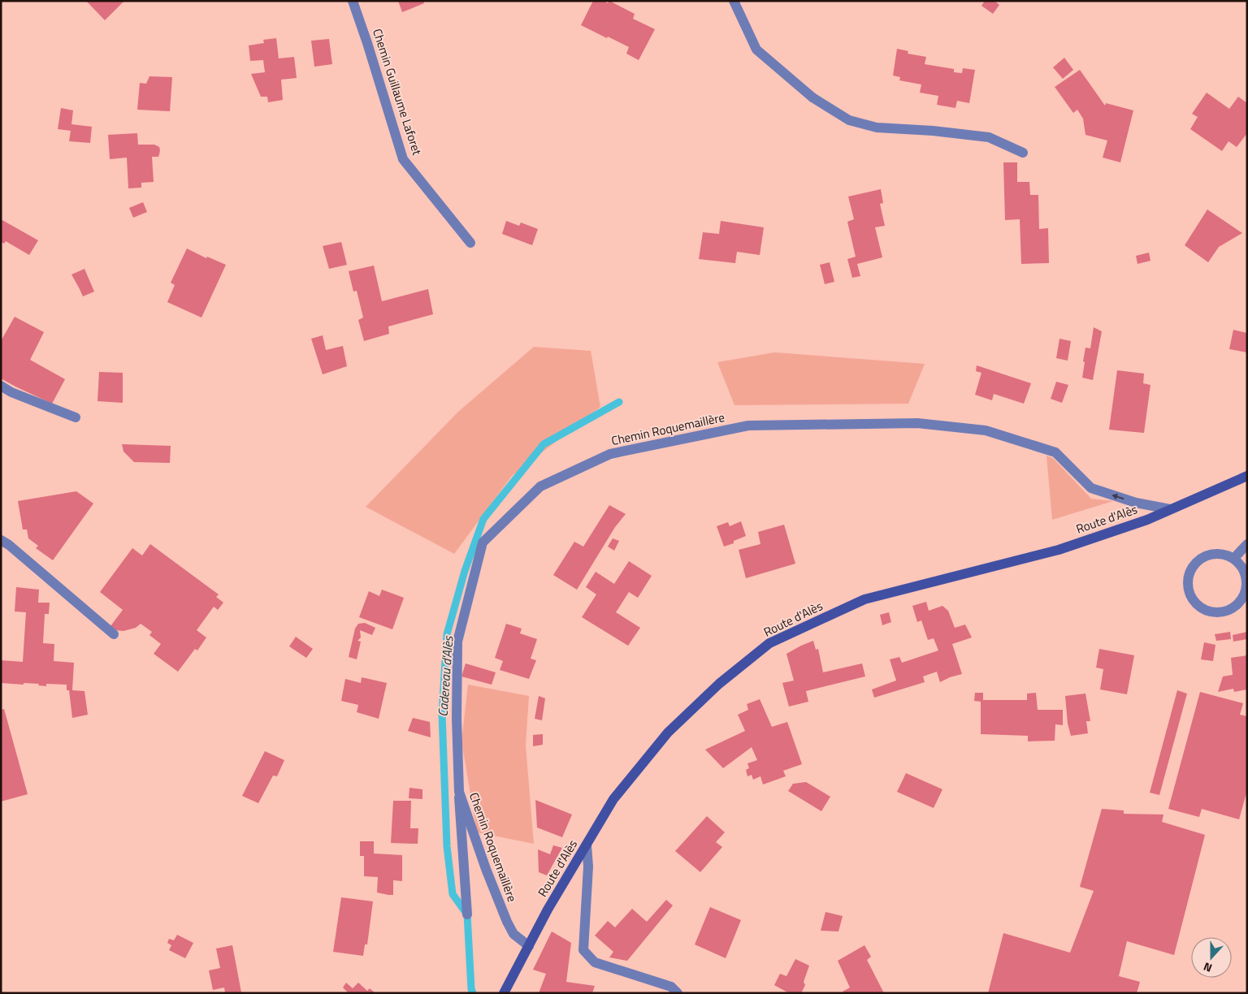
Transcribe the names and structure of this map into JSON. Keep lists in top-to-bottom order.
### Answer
{
  "streets": {
    "main road": ["Route d'Alès"],
    "street": ["Chemin Guillaume Laforet", "Chemin Roquemaillère"]
  },
  "crossings": [
    ["Chemin Roquemaillère", "Route d'Alès"]
  ],
  "water": ["Cadereau d'Alès"],
  "north": "bottom"
}
